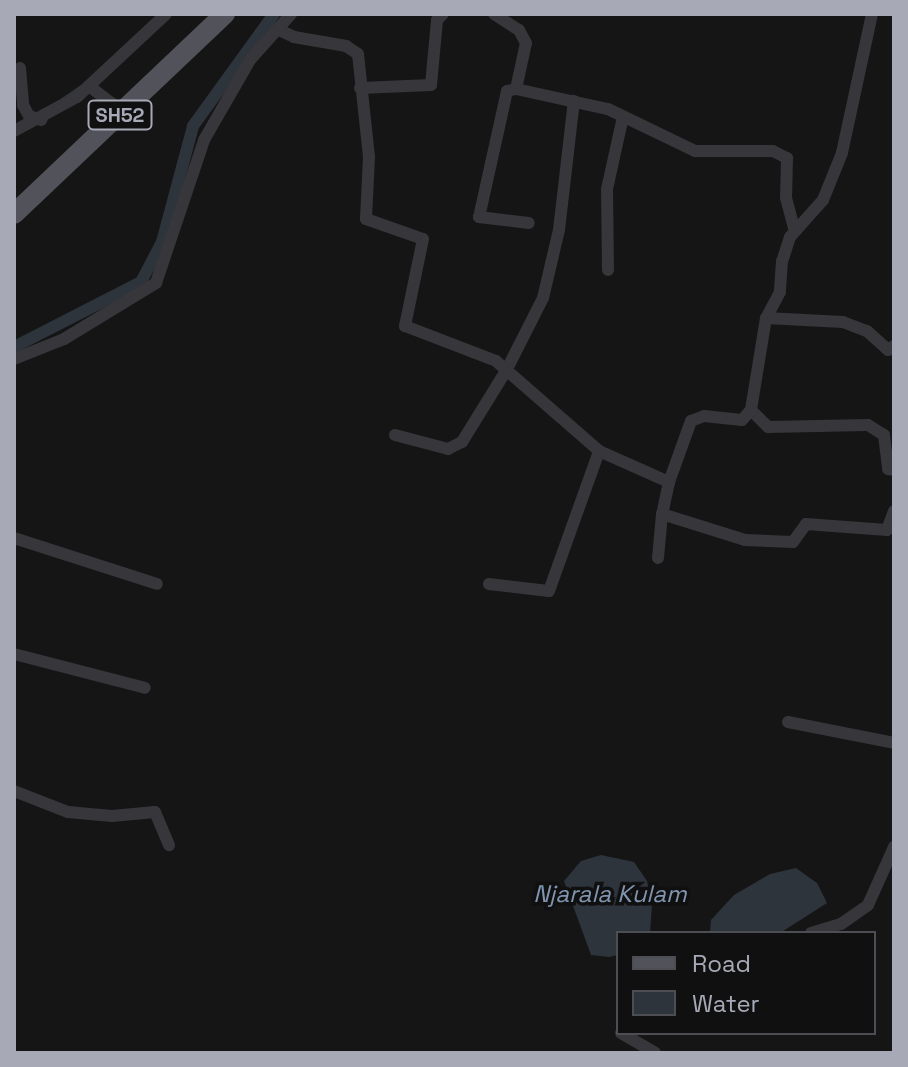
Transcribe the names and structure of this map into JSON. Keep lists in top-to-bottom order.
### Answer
{
  "streets": {
    "main road": ["SH52"]
  },
  "water": ["Njarala Kulam"],
  "legend": ["Road", "Water"]
}
